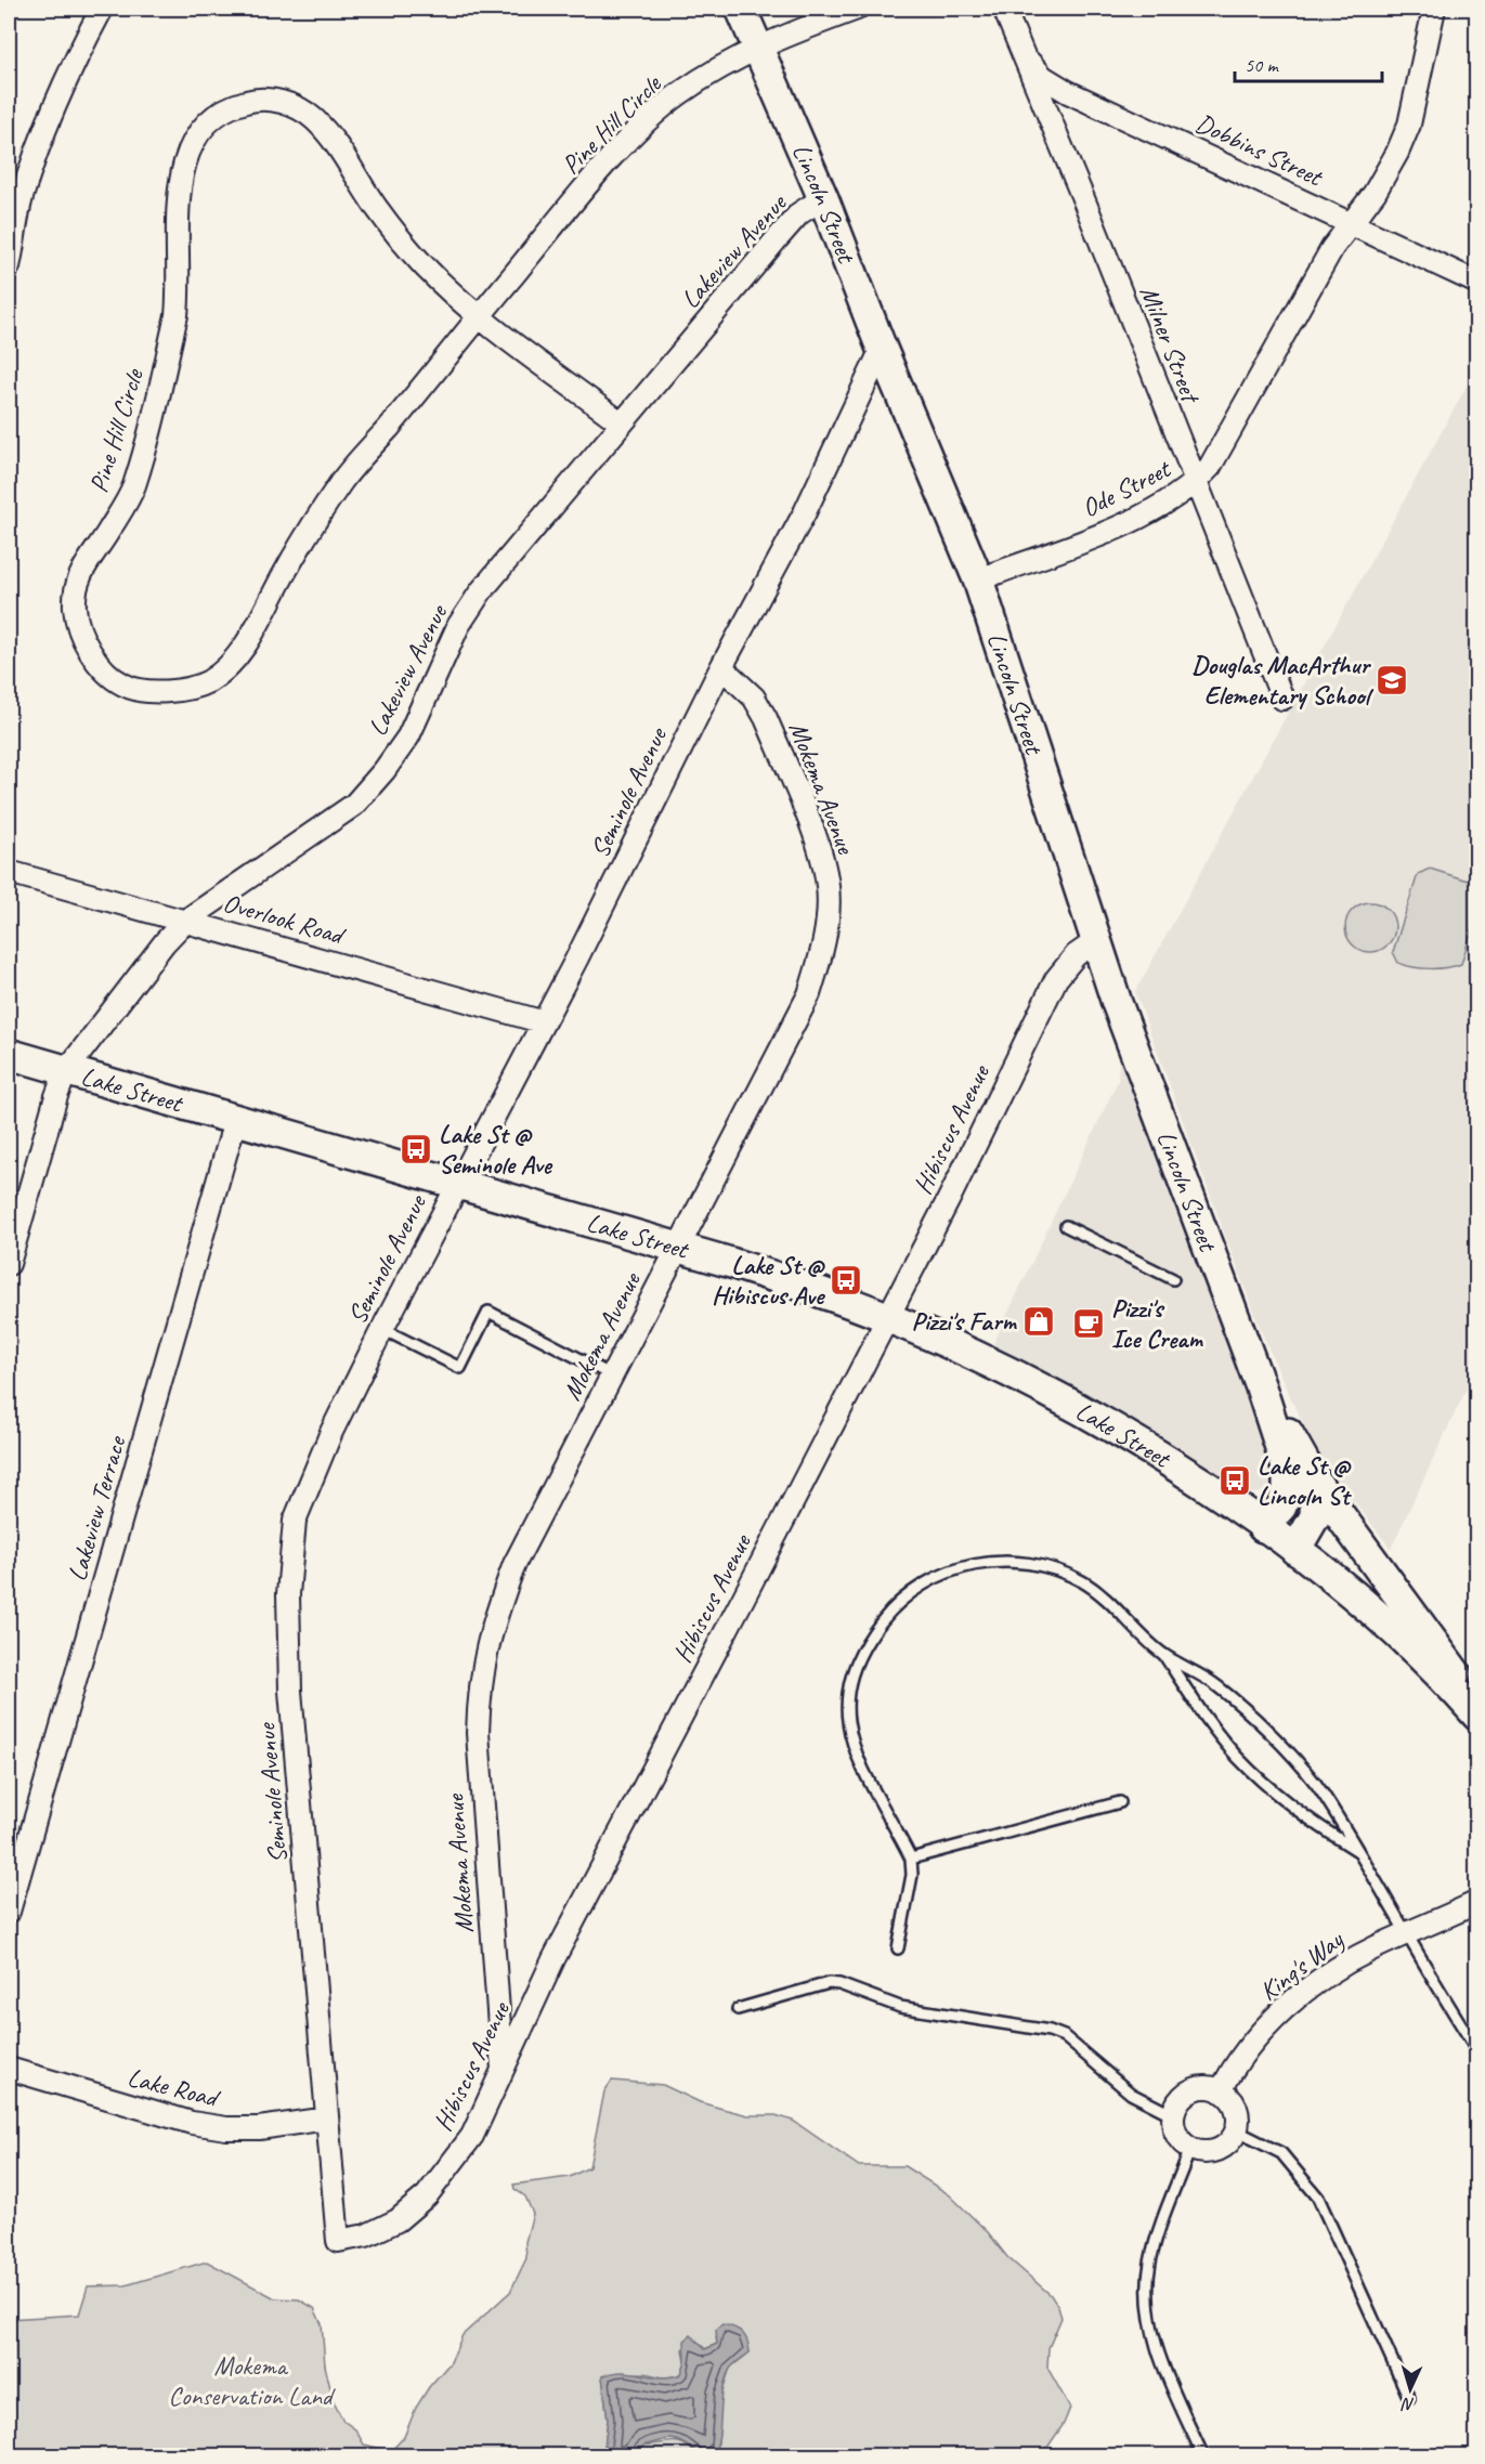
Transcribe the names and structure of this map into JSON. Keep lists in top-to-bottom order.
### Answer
{
  "streets": {
    "street": [
      "Pine Hill Circle",
      "Dobbins Street",
      "Lincoln Street",
      "Lakeview Avenue",
      "Milner Street",
      "Ode Street",
      "Mokema Avenue",
      "Seminole Avenue",
      "Overlook Road",
      "Lake Street",
      "Hibiscus Avenue",
      "Lakeview Terrace",
      "King's Way",
      "Lake Road"
    ]
  },
  "crossings": [
    ["Pine Hill Circle", "Lincoln Street"],
    ["Pine Hill Circle", "Lakeview Avenue"],
    ["Dobbins Street", "Milner Street"],
    ["Dobbins Street", "Ode Street"],
    ["Lincoln Street", "Lakeview Avenue"],
    ["Lincoln Street", "Ode Street"],
    ["Lincoln Street", "Seminole Avenue"],
    ["Lincoln Street", "Lake Street"],
    ["Lincoln Street", "Hibiscus Avenue"],
    ["Lakeview Avenue", "Overlook Road"],
    ["Lakeview Avenue", "Lake Street"],
    ["Milner Street", "Ode Street"],
    ["Mokema Avenue", "Seminole Avenue"],
    ["Mokema Avenue", "Lake Street"],
    ["Mokema Avenue", "Hibiscus Avenue"],
    ["Seminole Avenue", "Overlook Road"],
    ["Seminole Avenue", "Lake Street"],
    ["Seminole Avenue", "Hibiscus Avenue"],
    ["Seminole Avenue", "Lake Road"],
    ["Lake Street", "Hibiscus Avenue"],
    ["Lake Street", "Lakeview Terrace"]
  ],
  "parks": ["Mokema Conservation Land"],
  "places": {
    "school or university": ["Douglas MacArthur Elementary School"],
    "bus stop": ["Lake St @ Seminole Ave", "Lake St @ Hibiscus Ave", "Lake St @ Lincoln St"],
    "shop": ["Pizzi's Farm"],
    "cafe": ["Pizzi's Ice Cream"]
  },
  "scale_bar": "50 m",
  "north": "bottom"
}
